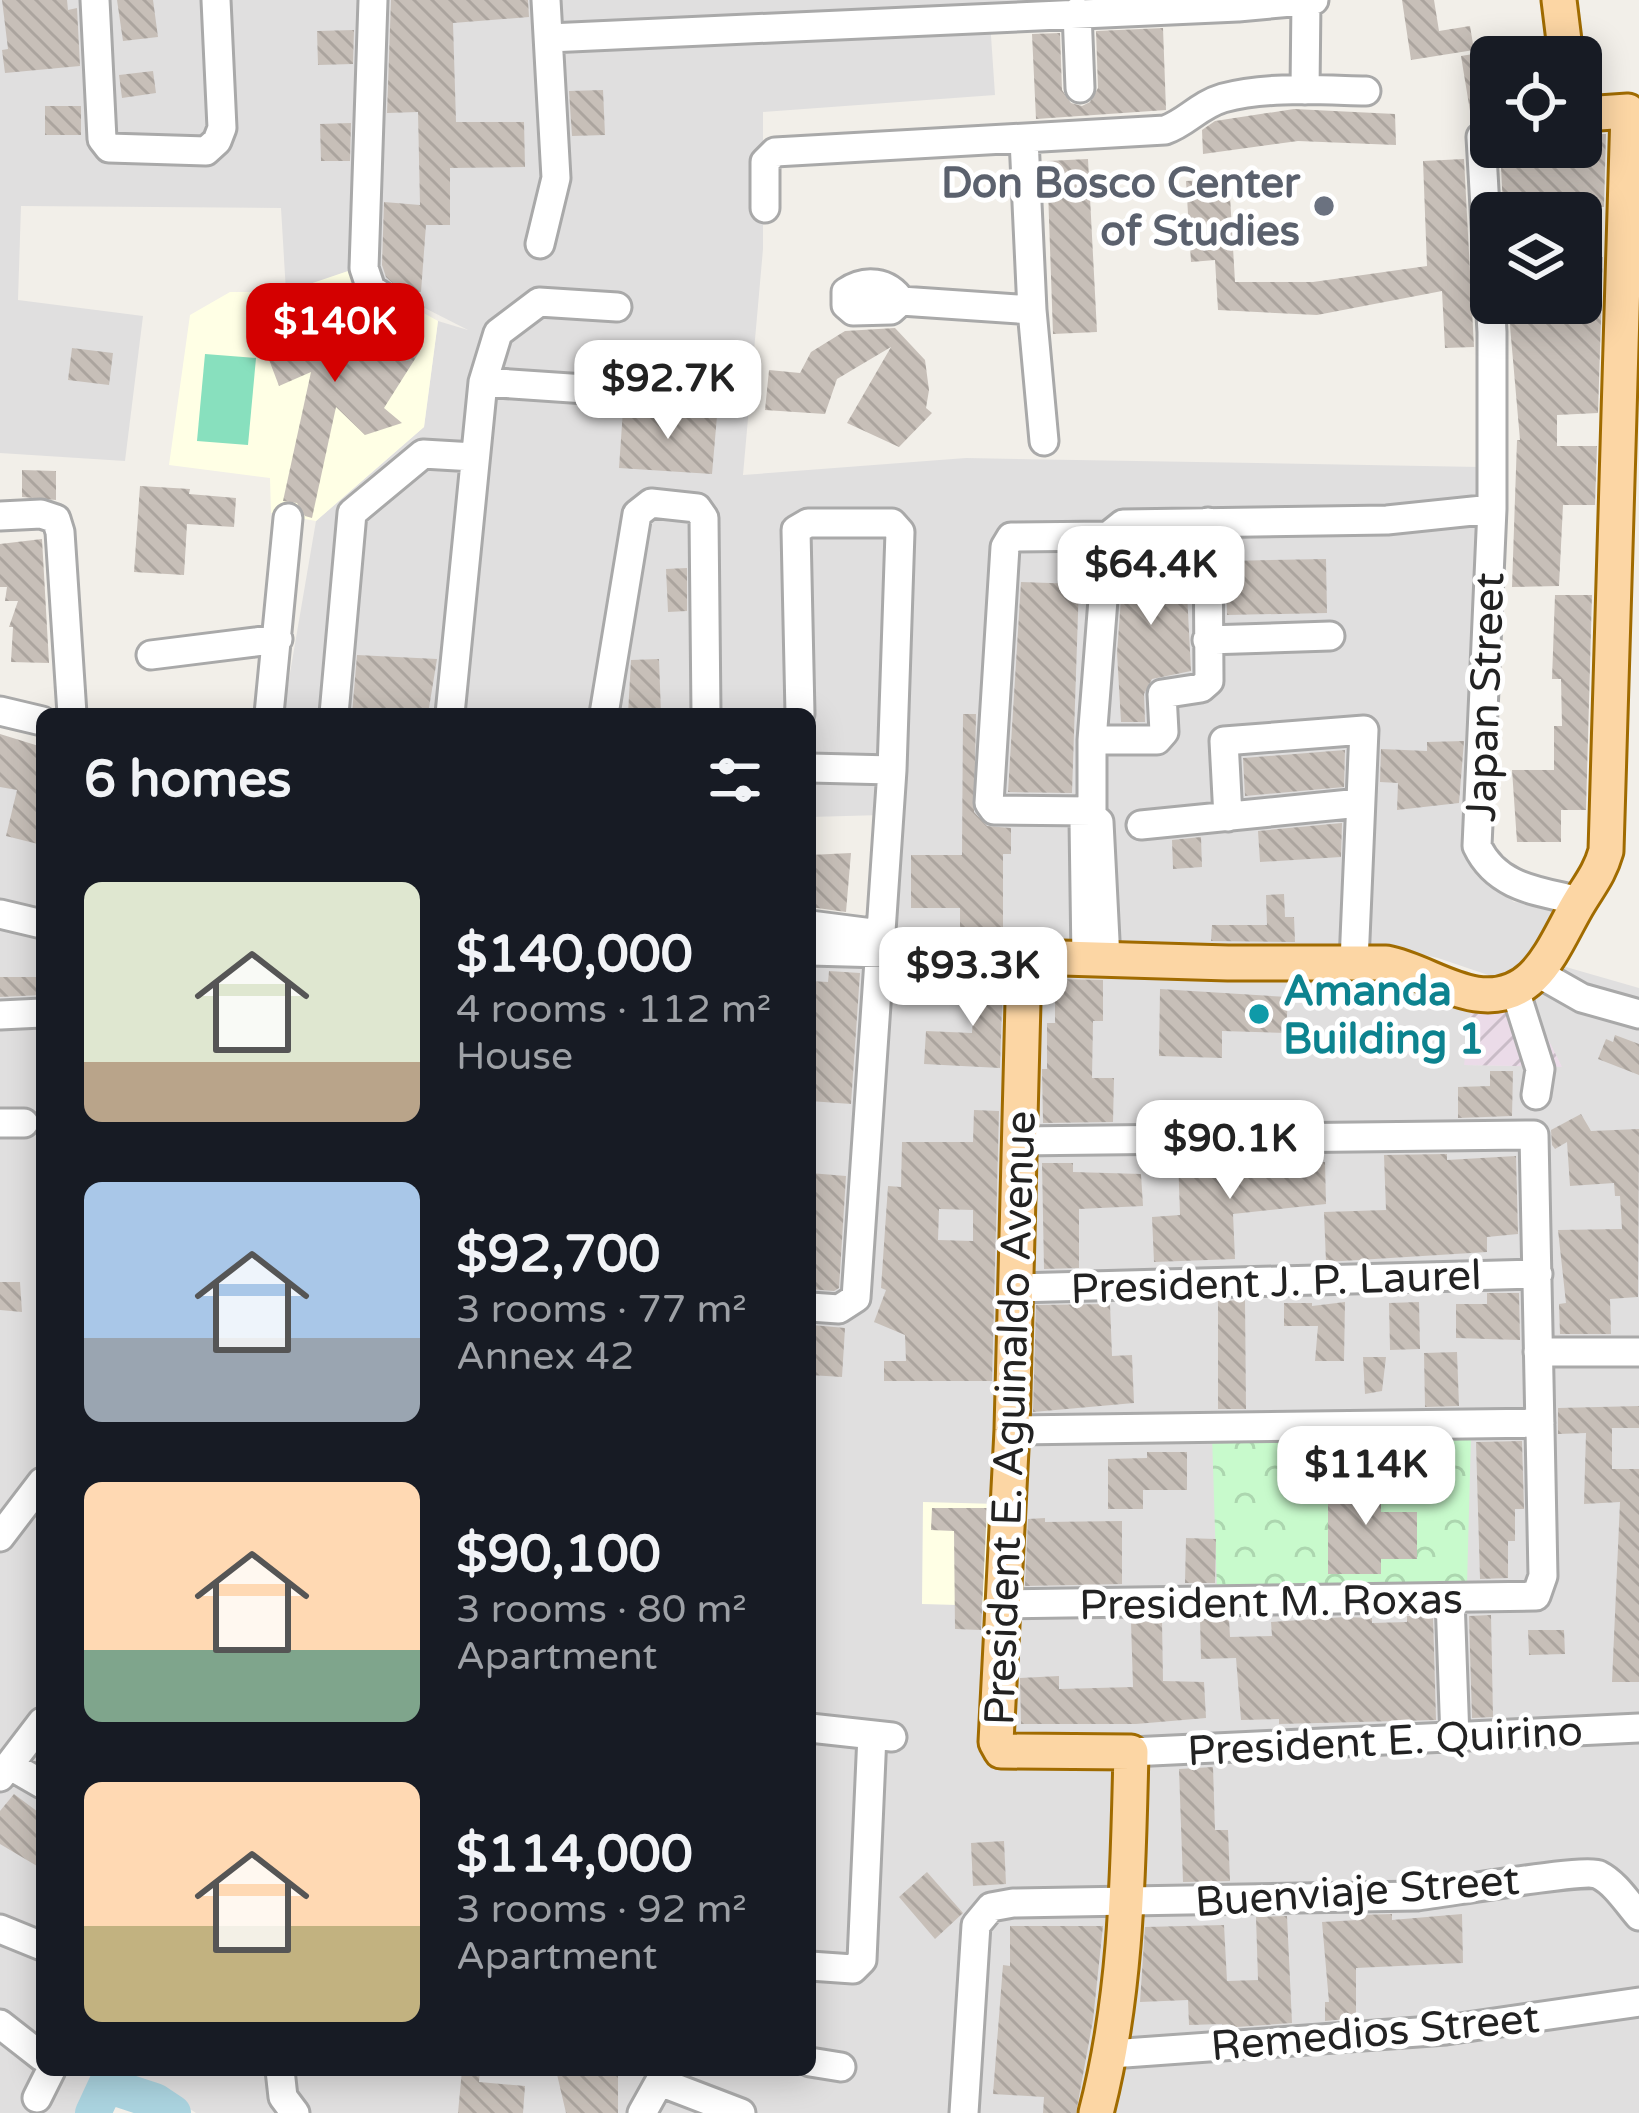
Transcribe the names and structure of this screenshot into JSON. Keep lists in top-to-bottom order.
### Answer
{
  "streets": {
    "main road": ["President E. Aguinaldo Avenue"],
    "street": [
      "Japan Street",
      "President J. P. Laurel",
      "President M. Roxas",
      "President E. Quirino",
      "Buenviaje Street",
      "Remedios Street"
    ]
  },
  "crossings": [
    ["President J. P. Laurel", "President E. Aguinaldo Avenue"],
    ["President E. Aguinaldo Avenue", "President M. Roxas"],
    ["President E. Aguinaldo Avenue", "President E. Quirino"]
  ],
  "places": ["Don Bosco Center of Studies", "Amanda Building 1"],
  "page": {
    "price": [
      "$140K",
      "$92.7K",
      "$64.4K",
      "$93.3K",
      "$90.1K",
      "$114K"
    ],
    "heading": "6 homes",
    "list": [
      {
        "name": "$140,000",
        "note": "4 rooms · 112 m² · House"
      },
      {
        "name": "$92,700",
        "note": "3 rooms · 77 m² · Annex 42"
      },
      {
        "name": "$90,100",
        "note": "3 rooms · 80 m² · Apartment"
      },
      {
        "name": "$114,000",
        "note": "3 rooms · 92 m² · Apartment"
      }
    ]
  }
}
